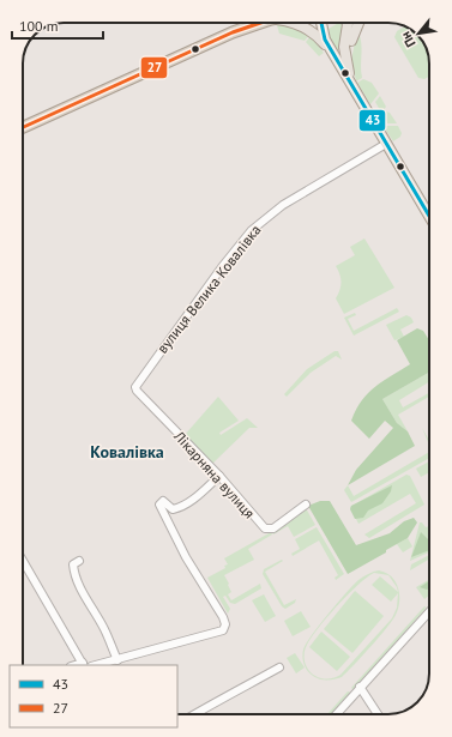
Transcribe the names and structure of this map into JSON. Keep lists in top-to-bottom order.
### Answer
{
  "streets": {
    "street": ["вулиця Велика Ковалівка", "Лікарняна вулиця"]
  },
  "crossings": [
    ["вулиця Велика Ковалівка", "Лікарняна вулиця"]
  ],
  "districts": ["Ковалівка"],
  "lines": ["transit line 43", "transit line 27"],
  "legend": ["43", "27"],
  "scale_bar": "100 m",
  "north": "bottom left"
}
